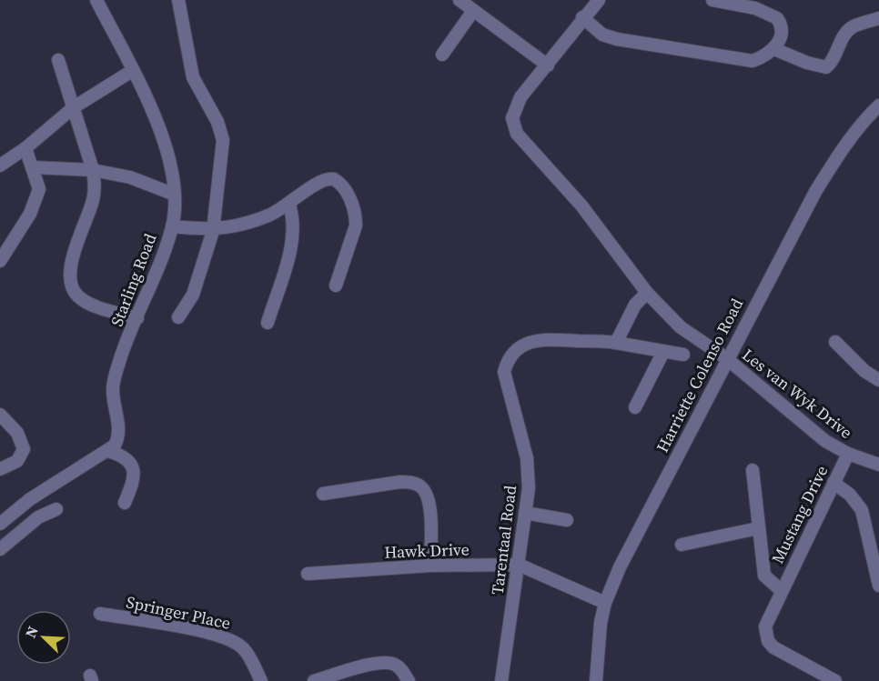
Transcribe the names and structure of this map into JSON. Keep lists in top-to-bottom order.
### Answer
{
  "streets": {
    "street": [
      "Starling Road",
      "Harriette Colenso Road",
      "Les van Wyk Drive",
      "Mustang Drive",
      "Tarentaal Road",
      "Hawk Drive",
      "Springer Place"
    ]
  },
  "crossings": [
    ["Harriette Colenso Road", "Les van Wyk Drive"],
    ["Harriette Colenso Road", "Hawk Drive"],
    ["Les van Wyk Drive", "Mustang Drive"],
    ["Tarentaal Road", "Hawk Drive"]
  ],
  "north": "top left"
}
